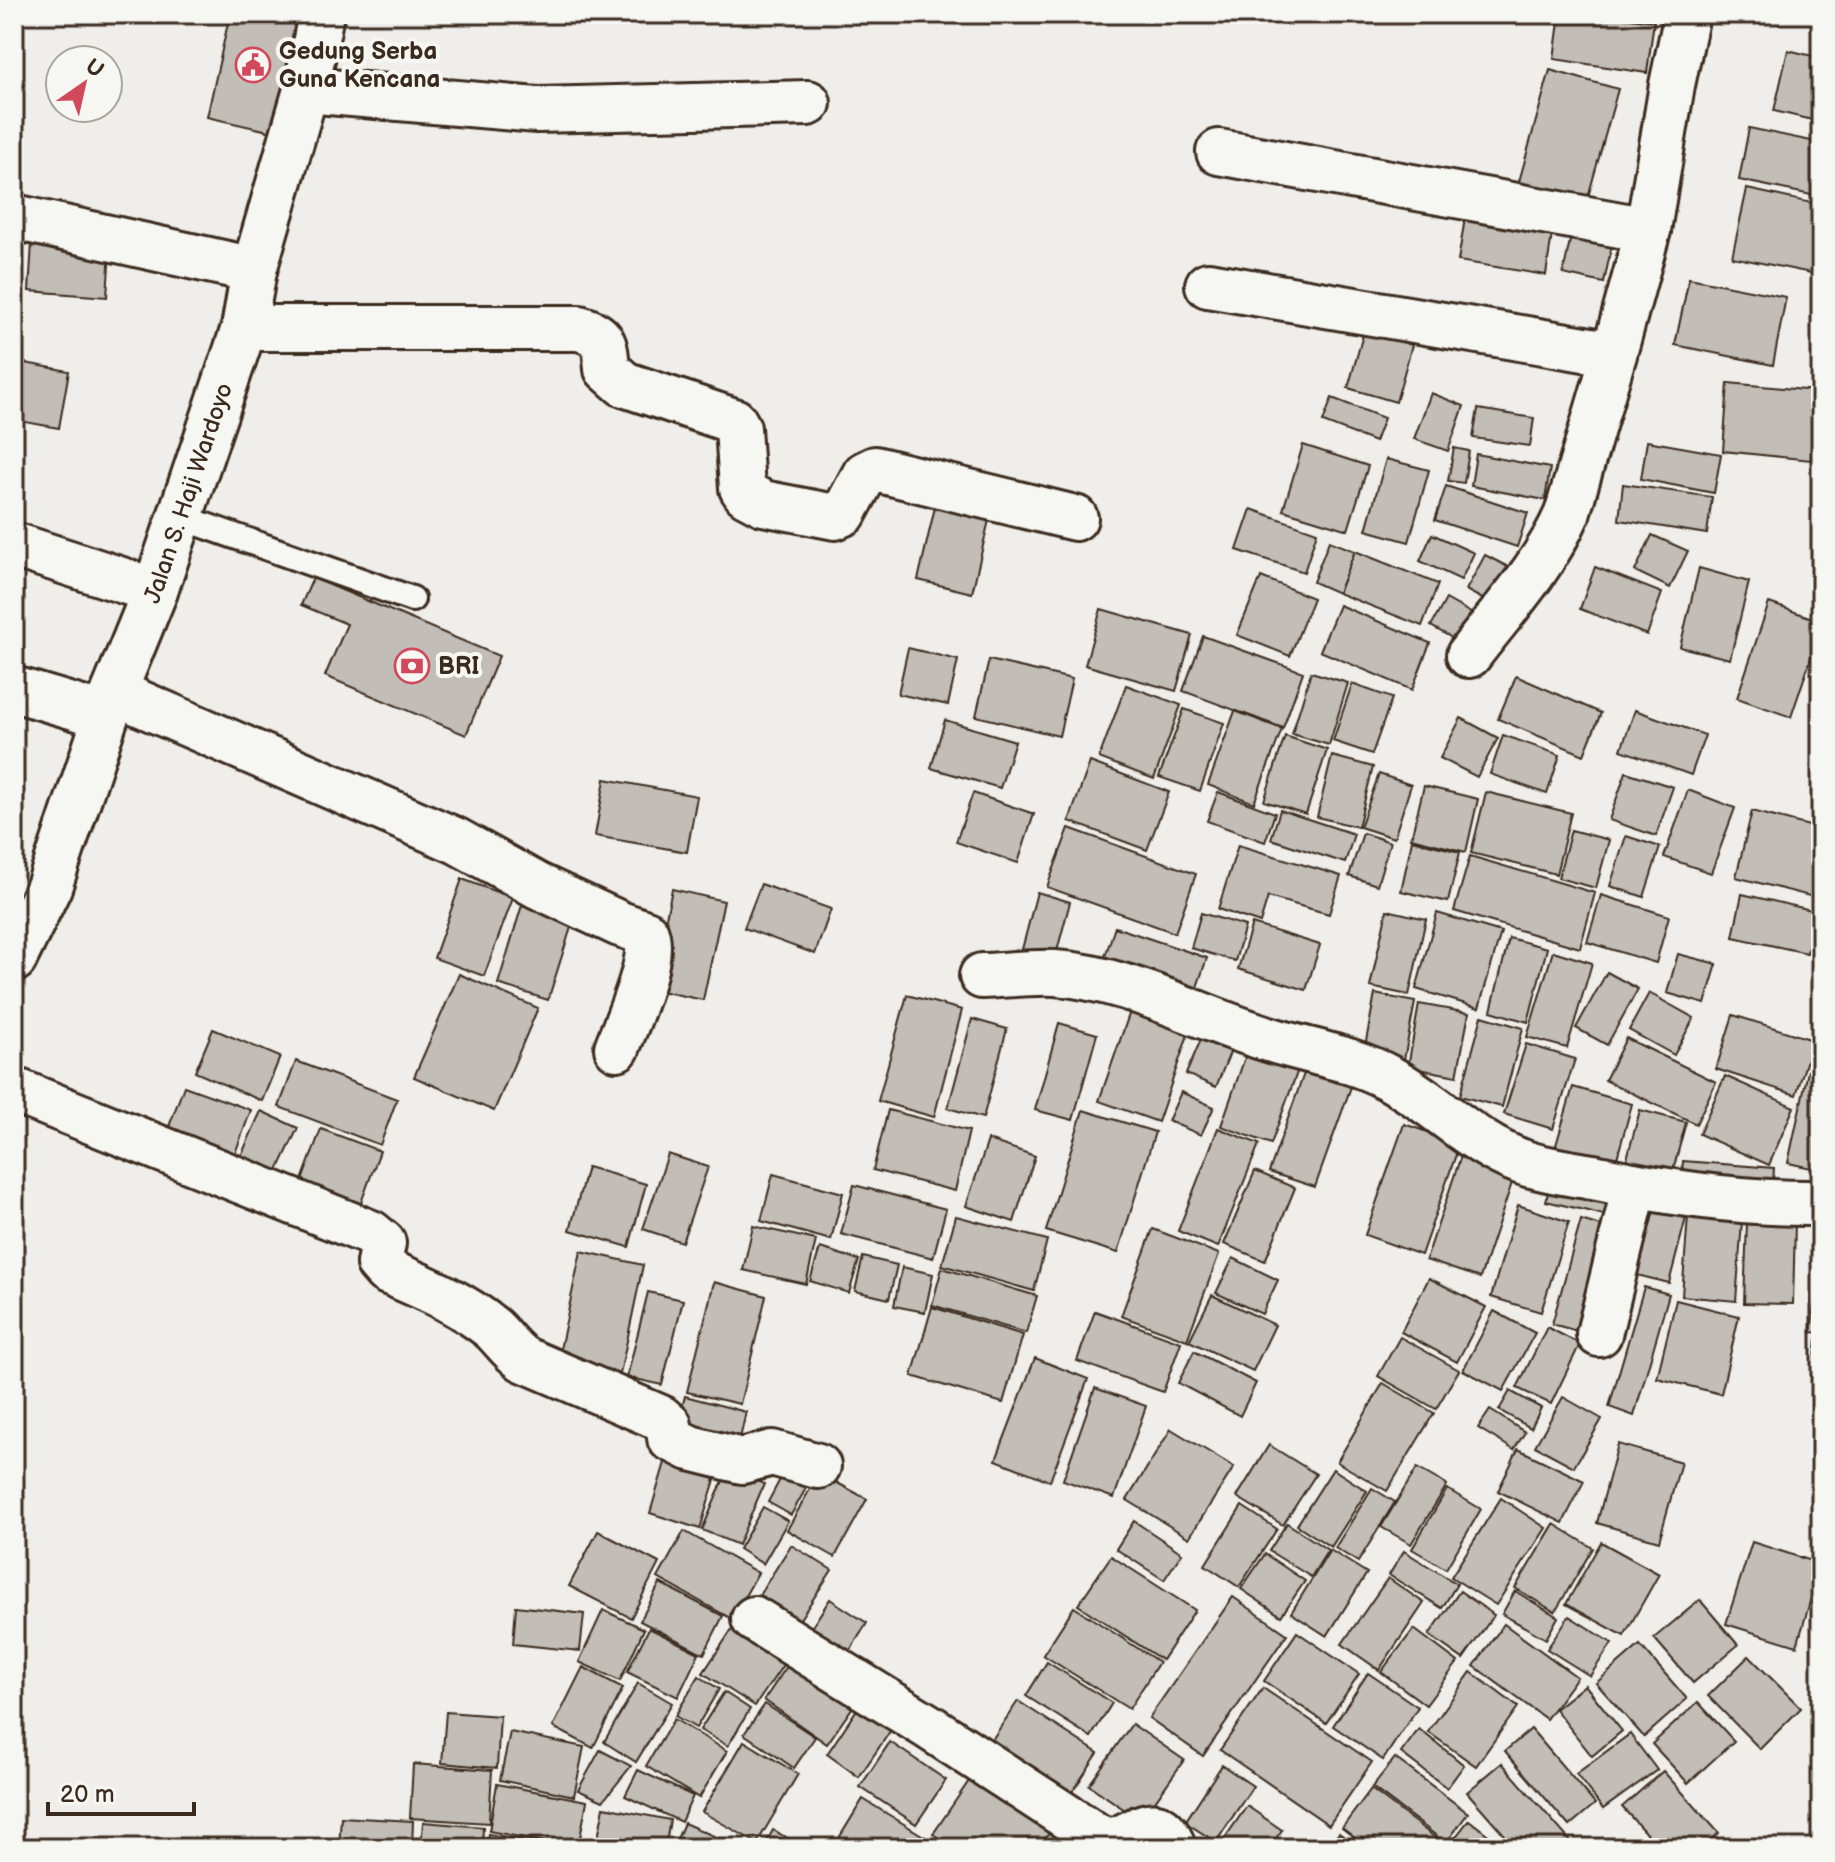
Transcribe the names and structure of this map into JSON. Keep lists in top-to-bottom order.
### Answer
{
  "streets": {
    "street": ["Jalan S. Haji Wardoyo"]
  },
  "places": {
    "public building": ["Gedung Serba Guna Kencana"],
    "bank": ["BRI"]
  },
  "scale_bar": "20 m",
  "north": "top right"
}
